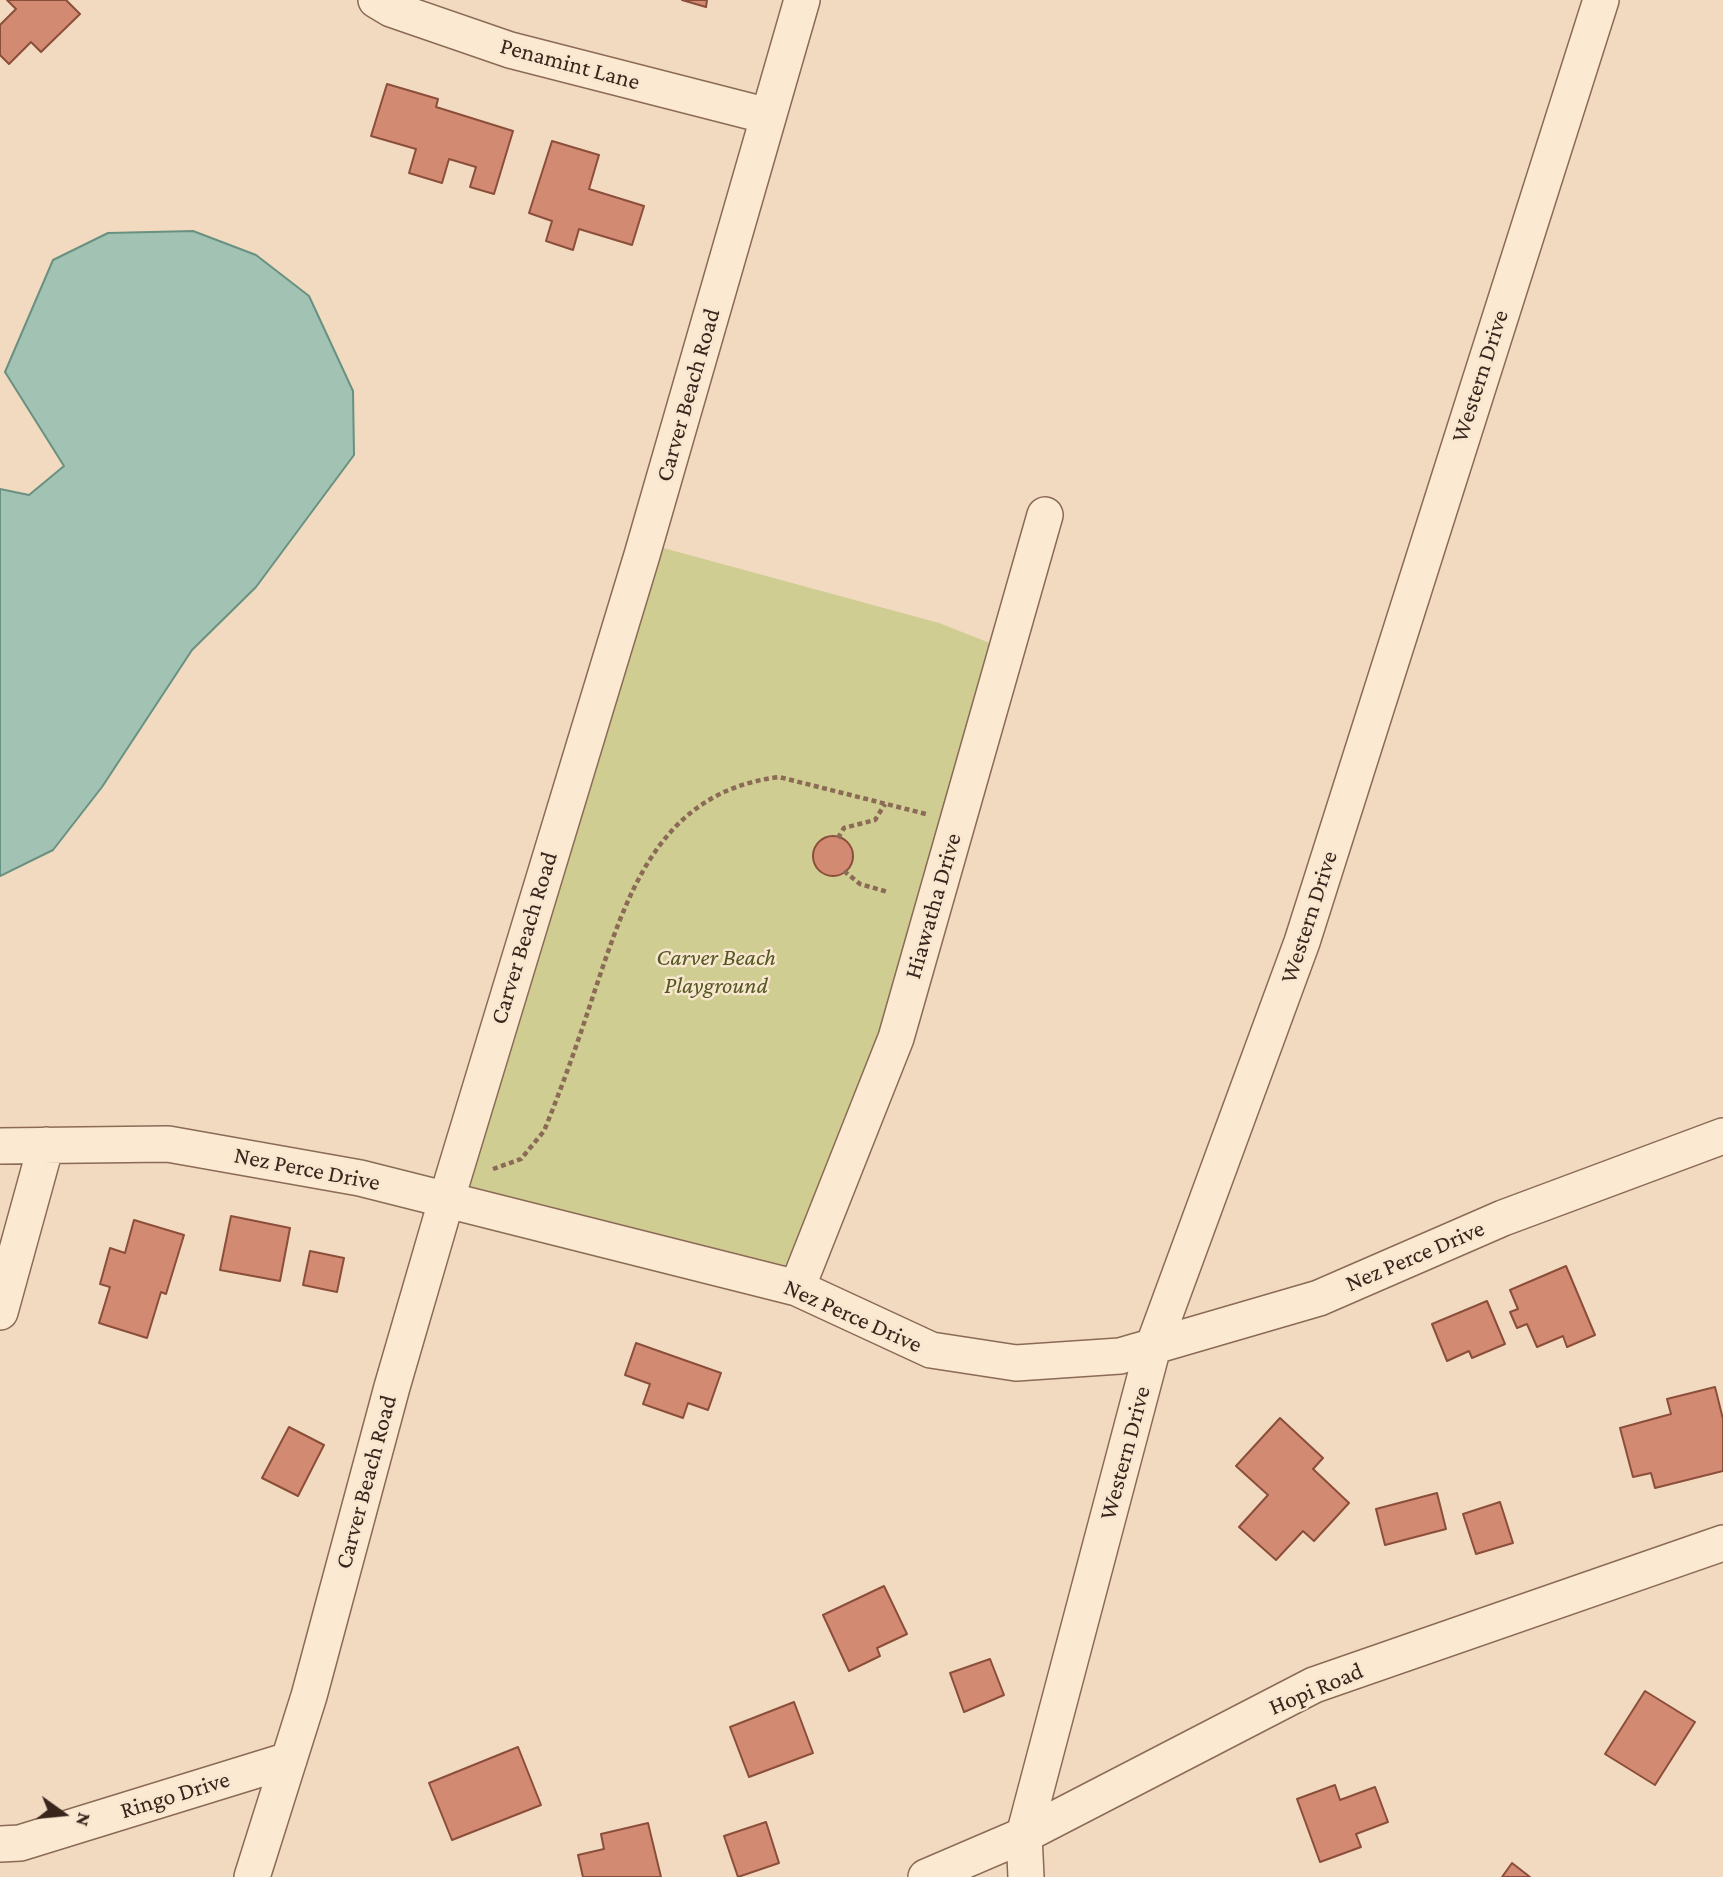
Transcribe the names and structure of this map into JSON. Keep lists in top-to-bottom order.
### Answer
{
  "streets": {
    "street": [
      "Penamint Lane",
      "Western Drive",
      "Carver Beach Road",
      "Hiawatha Drive",
      "Nez Perce Drive",
      "Hopi Road",
      "Ringo Drive"
    ]
  },
  "crossings": [
    ["Penamint Lane", "Carver Beach Road"],
    ["Western Drive", "Nez Perce Drive"],
    ["Western Drive", "Hopi Road"],
    ["Carver Beach Road", "Nez Perce Drive"],
    ["Carver Beach Road", "Ringo Drive"],
    ["Hiawatha Drive", "Nez Perce Drive"]
  ],
  "parks": ["Carver Beach Playground"],
  "north": "right"
}
